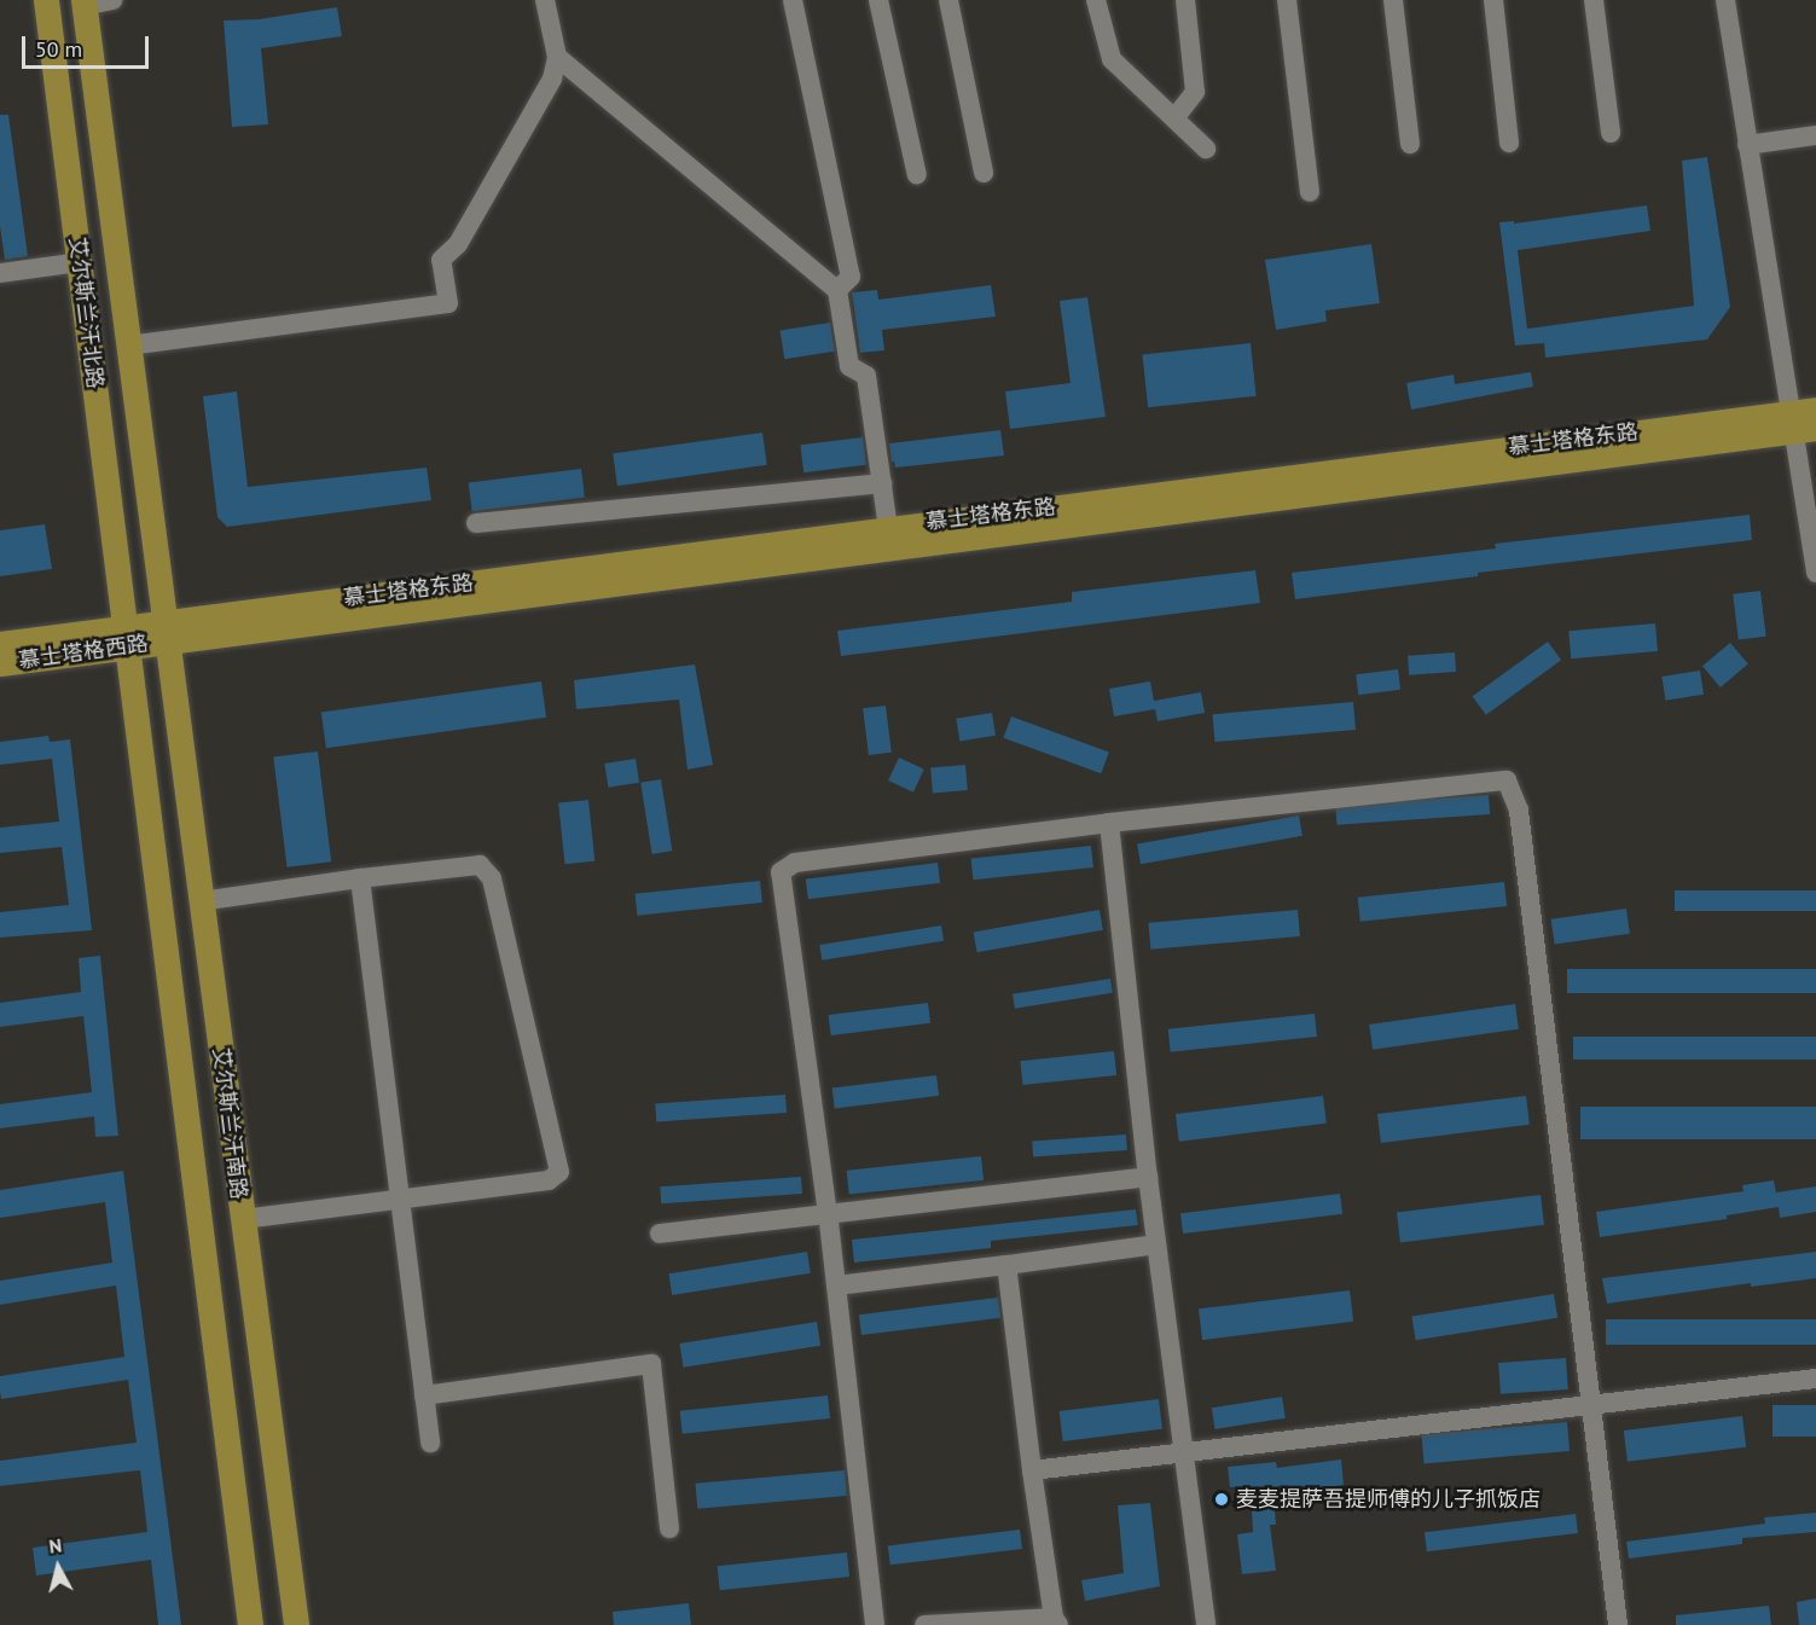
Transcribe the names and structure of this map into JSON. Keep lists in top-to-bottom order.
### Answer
{
  "streets": {
    "main road": [
      "艾尔斯兰汗北路",
      "慕士塔格东路",
      "慕士塔格西路",
      "艾尔斯兰汗南路"
    ]
  },
  "crossings": [
    ["艾尔斯兰汗北路", "慕士塔格东路"],
    ["艾尔斯兰汗北路", "慕士塔格西路"],
    ["艾尔斯兰汗北路", "艾尔斯兰汗南路"],
    ["慕士塔格东路", "慕士塔格西路"],
    ["慕士塔格东路", "艾尔斯兰汗南路"],
    ["慕士塔格西路", "艾尔斯兰汗南路"]
  ],
  "places": ["麦麦提萨吾提师傅的儿子抓饭店"],
  "scale_bar": "50 m",
  "north": "top"
}
